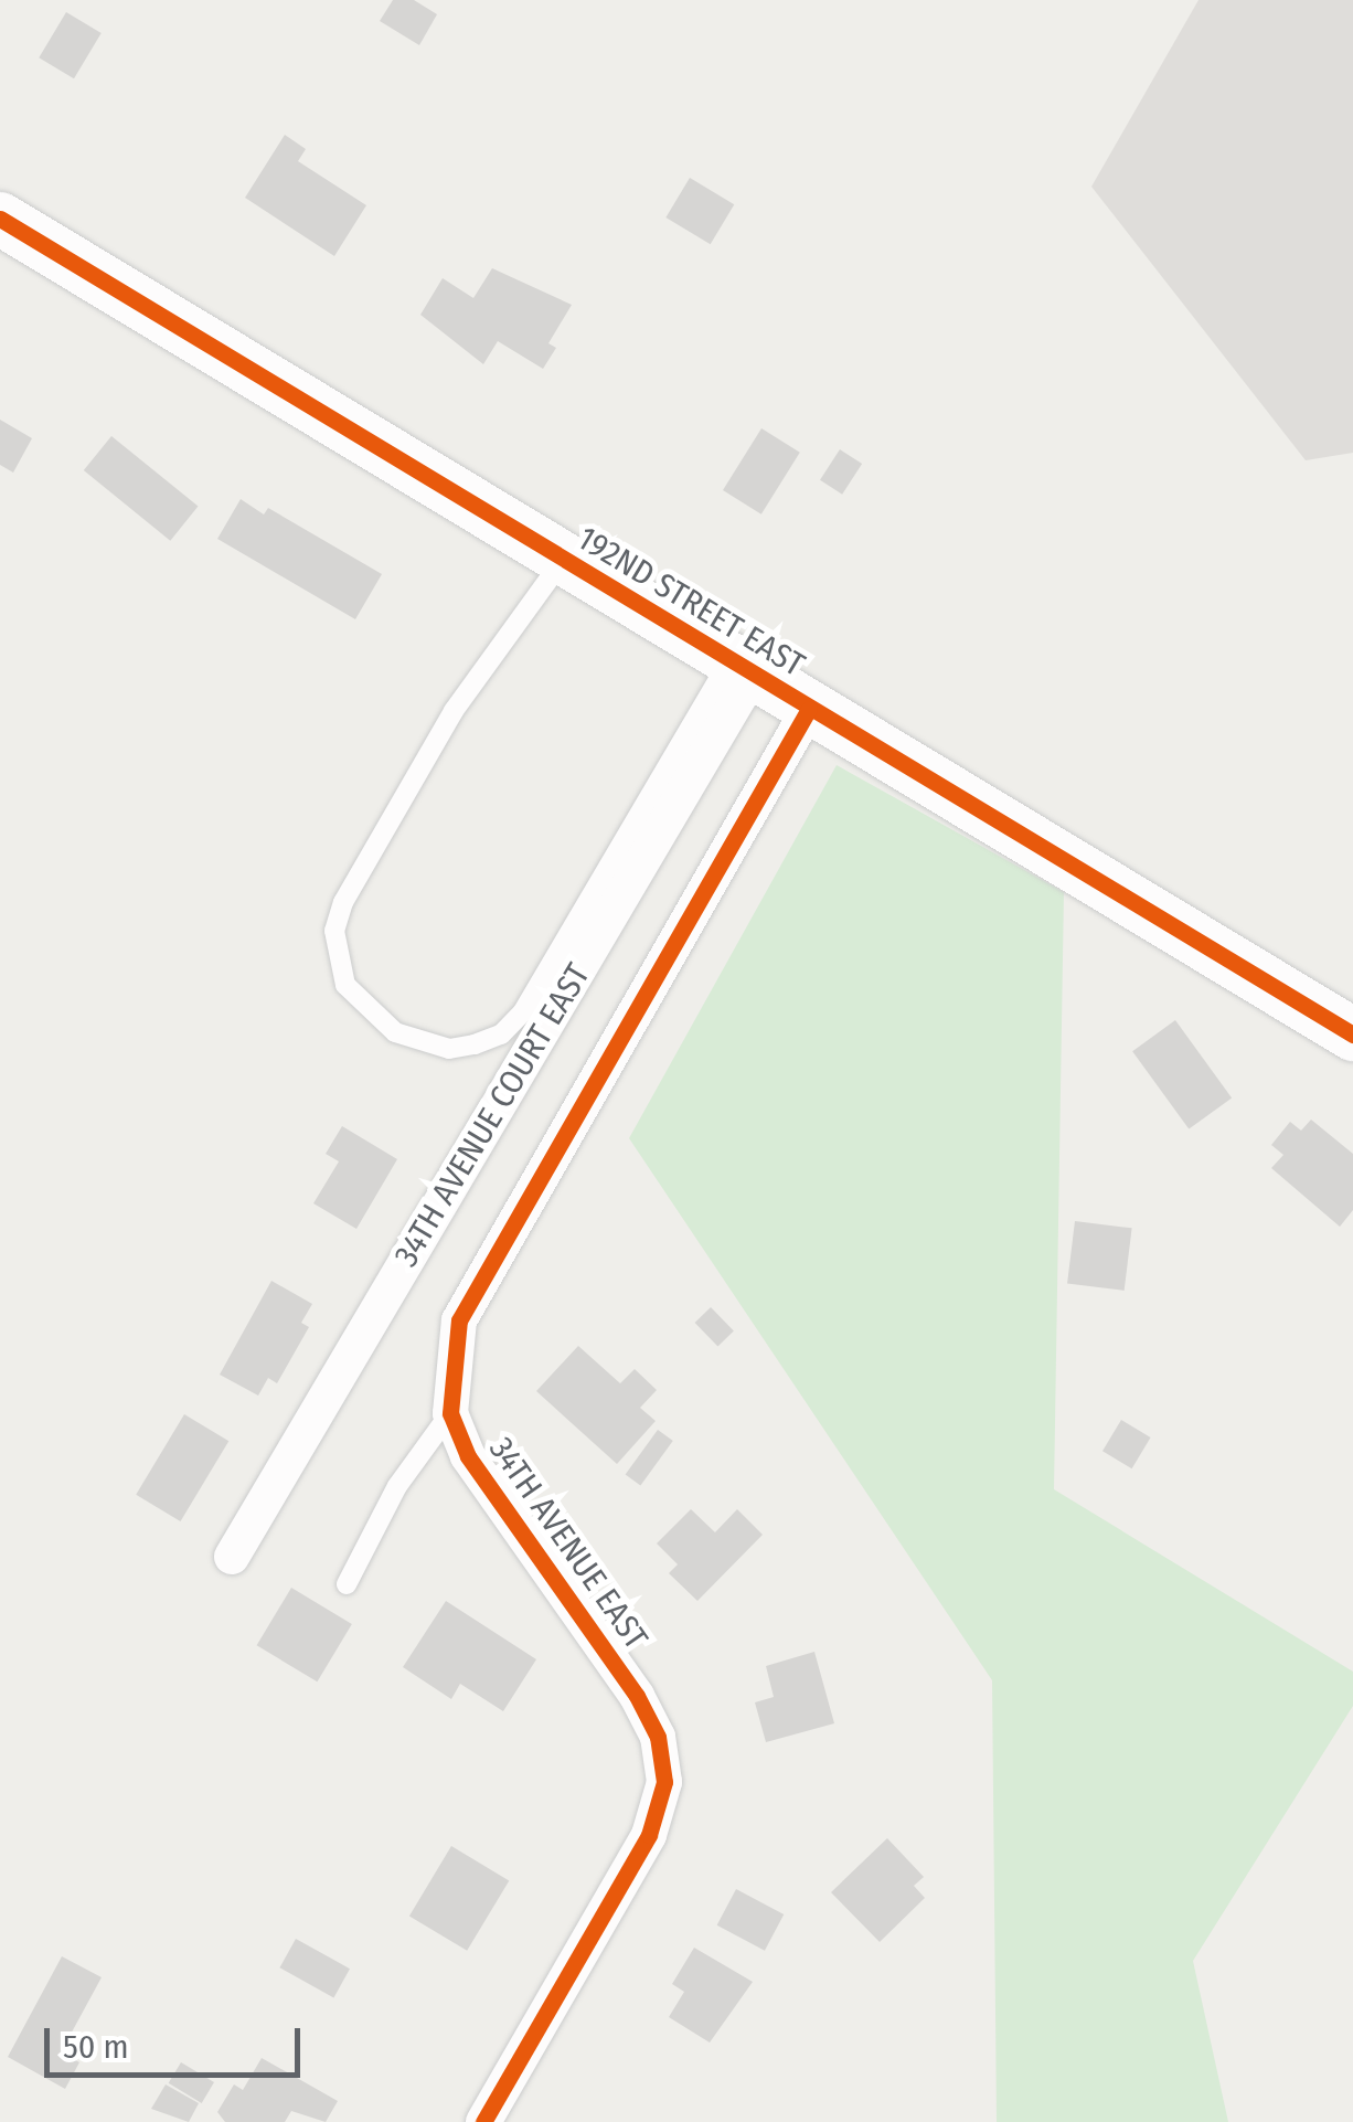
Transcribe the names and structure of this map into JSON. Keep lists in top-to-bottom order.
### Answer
{
  "streets": {
    "street": ["192ND STREET EAST", "34TH AVENUE COURT EAST", "34TH AVENUE EAST"]
  },
  "crossings": [
    ["192ND STREET EAST", "34TH AVENUE COURT EAST"],
    ["192ND STREET EAST", "34TH AVENUE EAST"]
  ],
  "scale_bar": "50 m"
}
